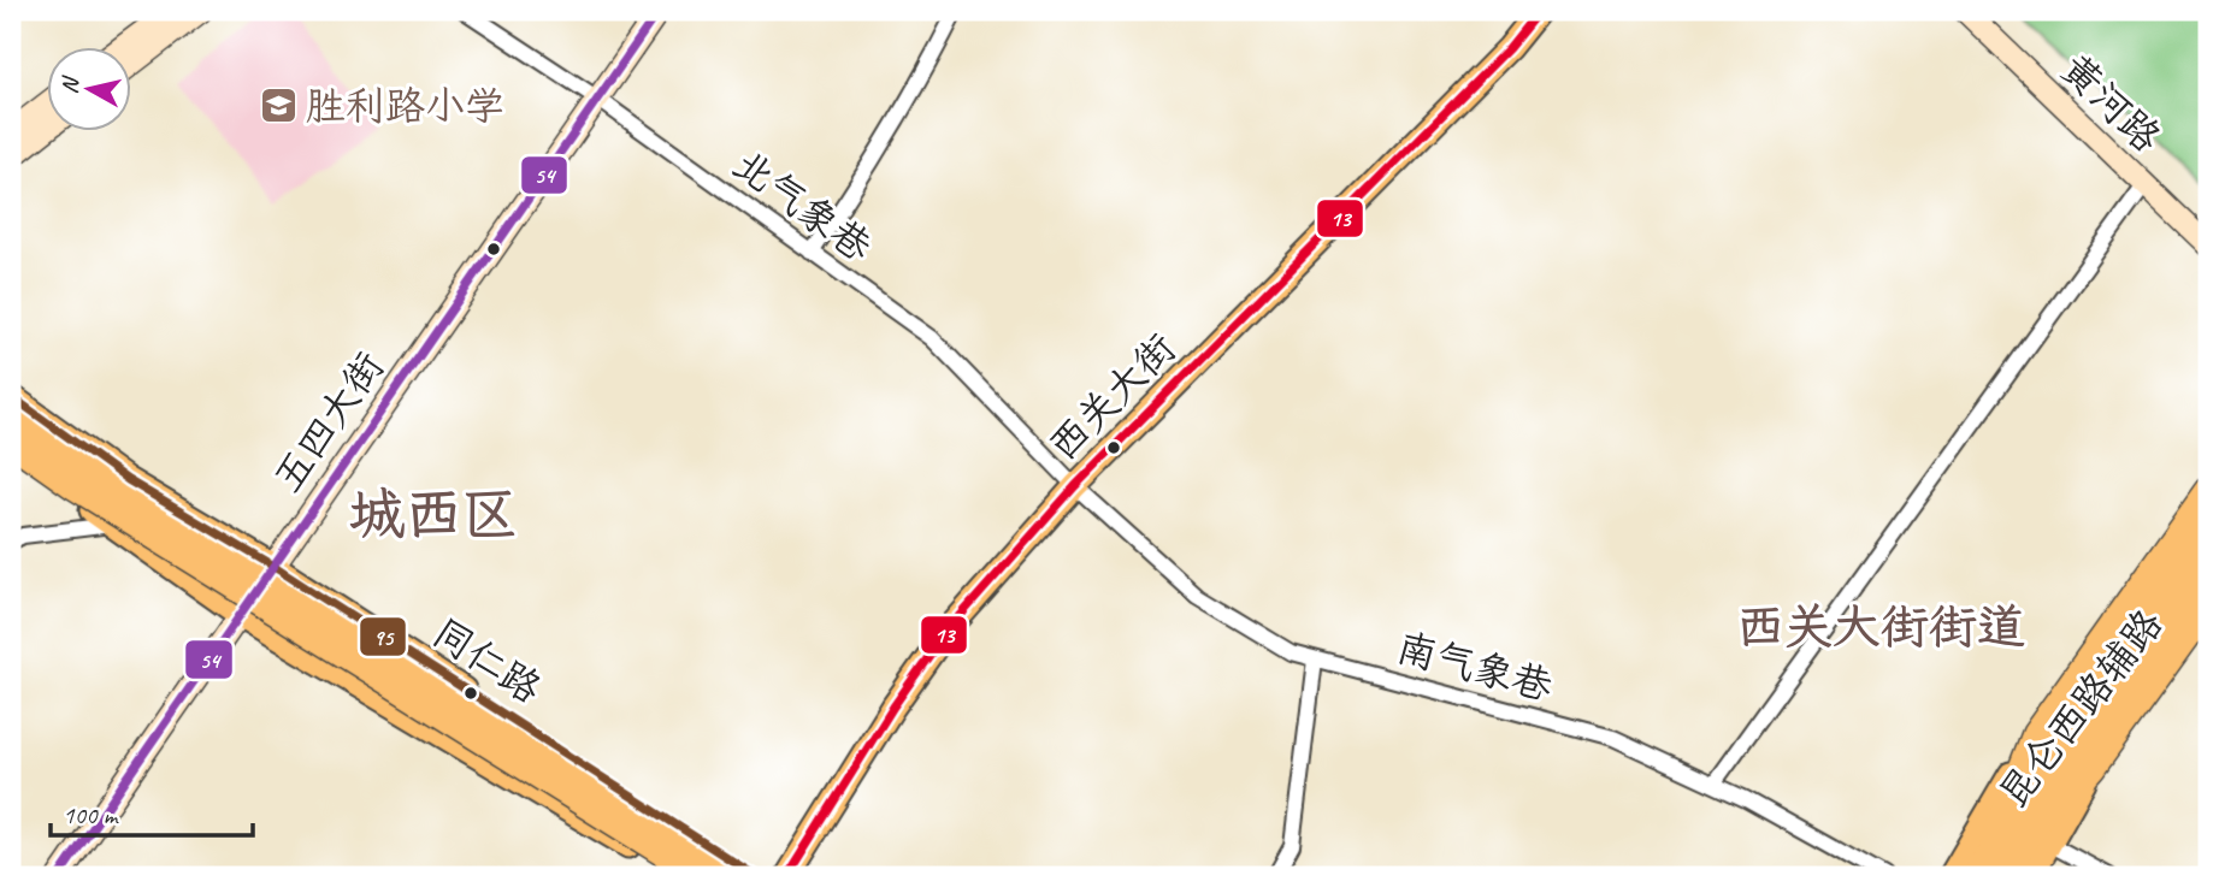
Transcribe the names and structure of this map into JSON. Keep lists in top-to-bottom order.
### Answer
{
  "streets": {
    "highway": ["昆仑西路辅路"],
    "main road": [
      "黄河路",
      "西关大街",
      "五四大街",
      "同仁路"
    ],
    "street": ["北气象巷", "南气象巷"]
  },
  "crossings": [
    ["北气象巷", "西关大街"],
    ["北气象巷", "五四大街"],
    ["北气象巷", "南气象巷"],
    ["西关大街", "南气象巷"],
    ["五四大街", "同仁路"]
  ],
  "districts": ["城西区", "西关大街街道"],
  "places": {
    "school or university": ["胜利路小学"]
  },
  "lines": ["transit line 54", "transit line 13", "transit line 95"],
  "scale_bar": "100 m",
  "north": "left"
}
